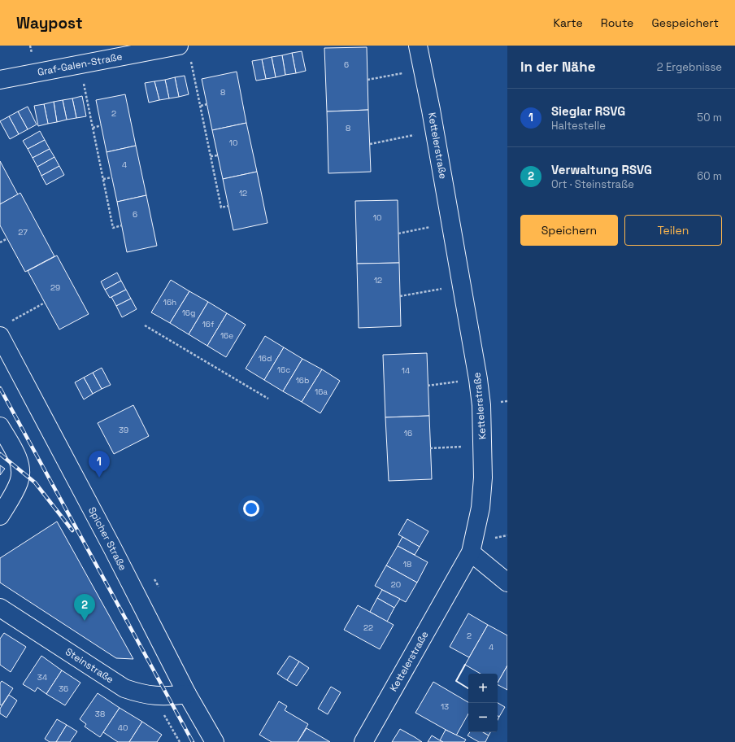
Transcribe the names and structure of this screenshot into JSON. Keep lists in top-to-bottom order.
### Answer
{
  "streets": {
    "street": [
      "Graf-Galen-Straße",
      "Kettelerstraße",
      "Spicher Straße",
      "Steinstraße"
    ]
  },
  "crossings": [
    ["Spicher Straße", "Steinstraße"]
  ],
  "house_numbers": [
    "6",
    "8",
    "2",
    "8",
    "10",
    "4",
    "12",
    "6",
    "10",
    "27",
    "12",
    "29",
    "16h",
    "16g",
    "16f",
    "16e",
    "16d",
    "16c",
    "14",
    "16b",
    "16a",
    "39",
    "16",
    "18",
    "20",
    "22",
    "2",
    "4",
    "34",
    "36",
    "13",
    "38",
    "40"
  ],
  "page": {
    "header": "Waypost",
    "nav": ["Karte", "Route", "Gespeichert"],
    "heading": ["In der Nähe", "2 Ergebnisse"],
    "list": [
      {
        "mark": "1",
        "name": "Sieglar RSVG",
        "note": "Haltestelle",
        "value": "50 m"
      },
      {
        "mark": "2",
        "name": "Verwaltung RSVG",
        "note": "Ort · Steinstraße",
        "value": "60 m"
      }
    ],
    "buttons": ["Speichern", "Teilen"],
    "pins": ["1", "2"],
    "map_buttons": ["+", "−"]
  }
}
